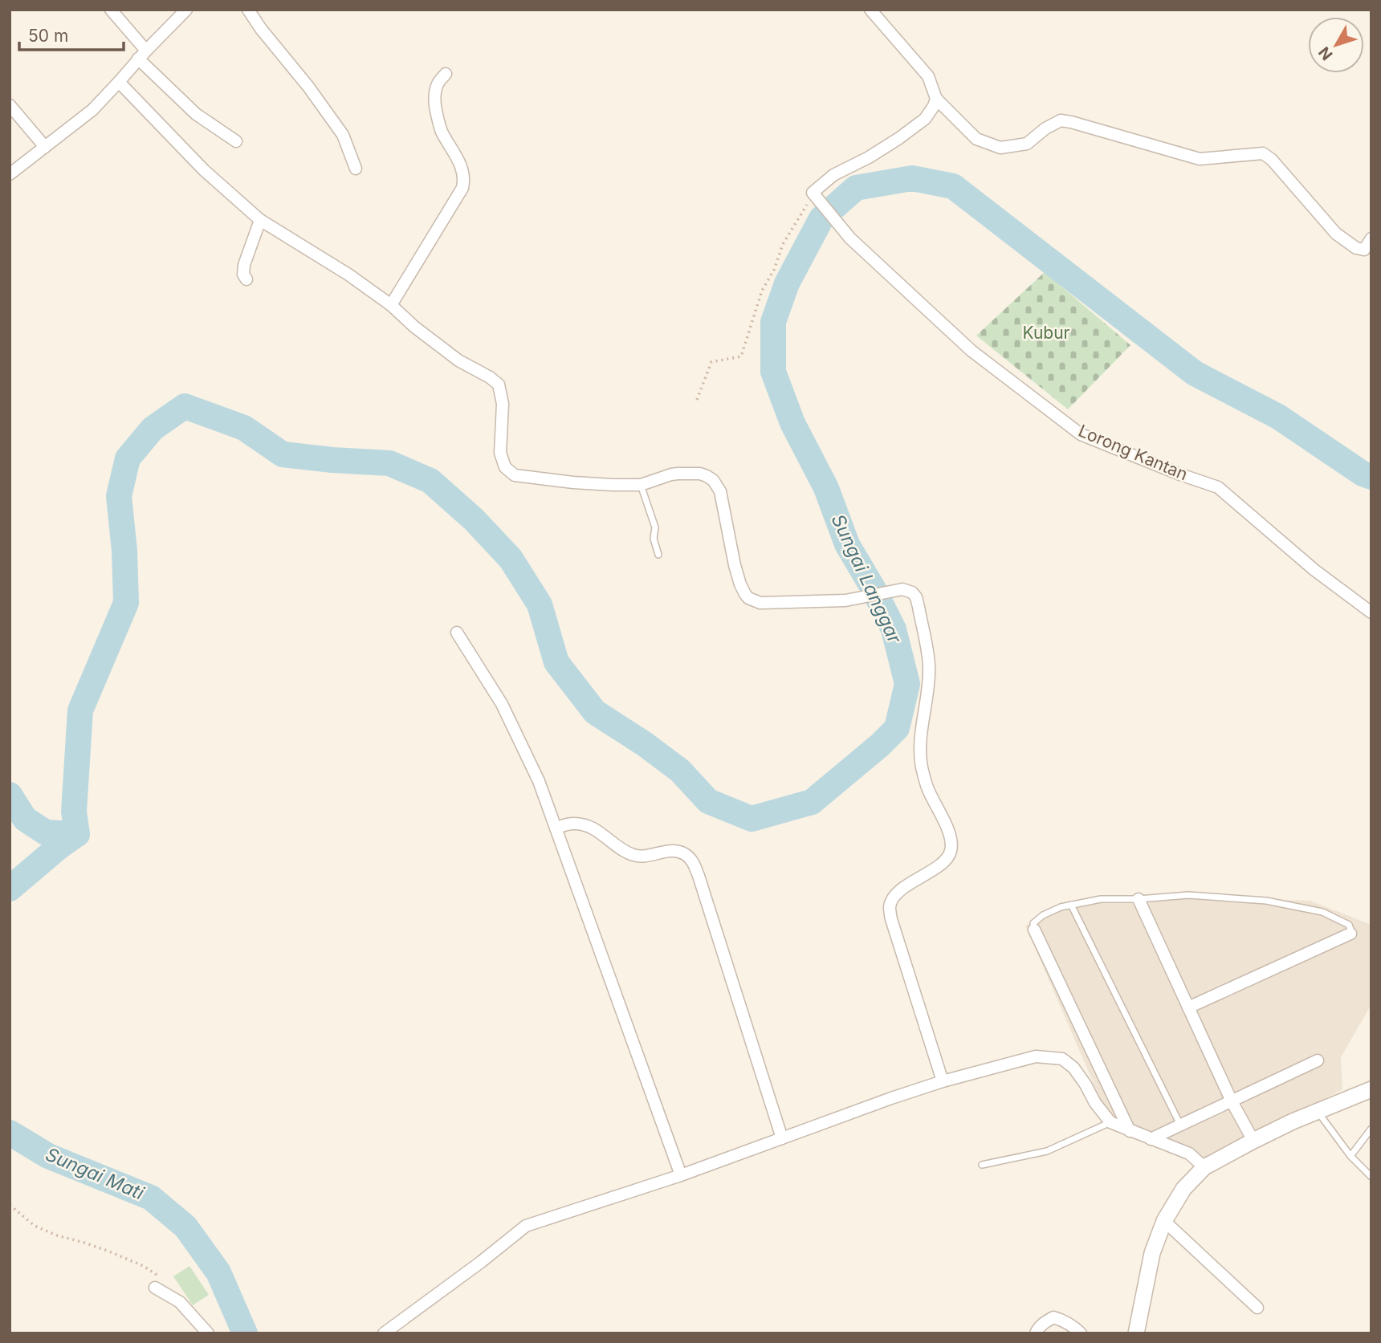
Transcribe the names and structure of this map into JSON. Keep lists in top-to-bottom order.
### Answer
{
  "streets": {
    "street": ["Lorong Kantan"]
  },
  "water": ["Sungai Langgar", "Sungai Mati"],
  "parks": ["Kubur"],
  "scale_bar": "50 m",
  "north": "bottom left"
}
